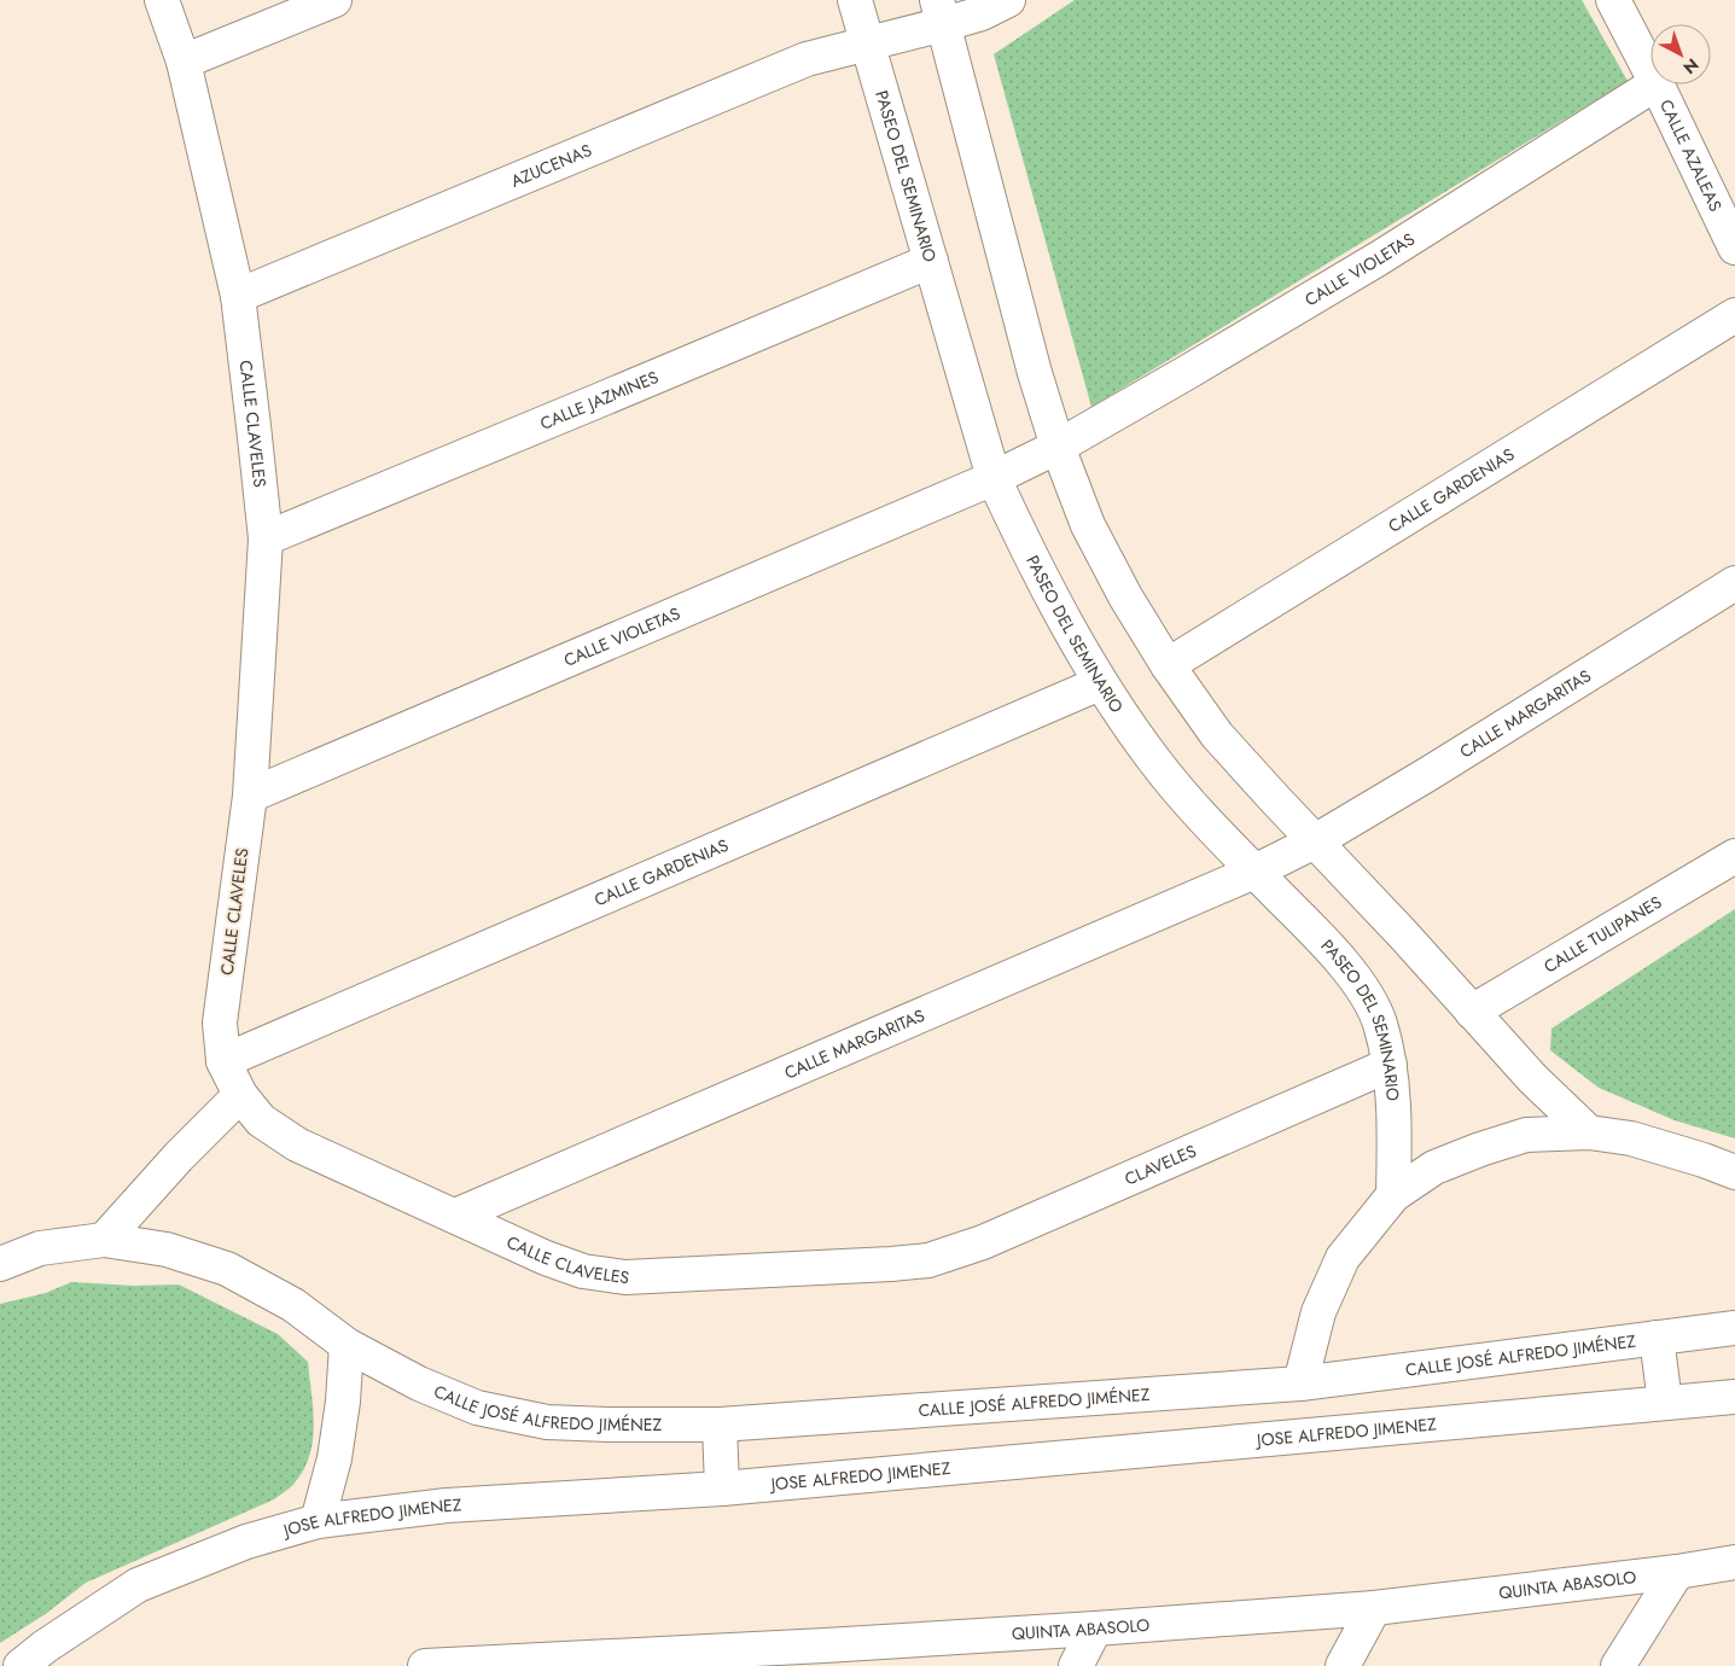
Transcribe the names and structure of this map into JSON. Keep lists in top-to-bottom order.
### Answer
{
  "streets": {
    "street": [
      "CALLE AZALEAS",
      "AZUCENAS",
      "PASEO DEL SEMINARIO",
      "CALLE VIOLETAS",
      "CALLE JAZMINES",
      "CALLE CLAVELES",
      "CALLE GARDENIAS",
      "CALLE MARGARITAS",
      "CALLE TULIPANES",
      "CLAVELES",
      "CALLE JOSÉ ALFREDO JIMÉNEZ",
      "JOSE ALFREDO JIMENEZ",
      "QUINTA ABASOLO"
    ]
  },
  "crossings": [
    ["AZUCENAS", "PASEO DEL SEMINARIO"],
    ["AZUCENAS", "CALLE CLAVELES"],
    ["PASEO DEL SEMINARIO", "CALLE VIOLETAS"],
    ["PASEO DEL SEMINARIO", "CALLE JAZMINES"],
    ["PASEO DEL SEMINARIO", "CALLE GARDENIAS"],
    ["PASEO DEL SEMINARIO", "CALLE MARGARITAS"],
    ["PASEO DEL SEMINARIO", "CLAVELES"],
    ["CALLE VIOLETAS", "CALLE CLAVELES"],
    ["CALLE JAZMINES", "CALLE CLAVELES"],
    ["CALLE CLAVELES", "CALLE GARDENIAS"],
    ["CALLE CLAVELES", "CALLE MARGARITAS"],
    ["CALLE CLAVELES", "CLAVELES"]
  ],
  "north": "bottom right"
}
